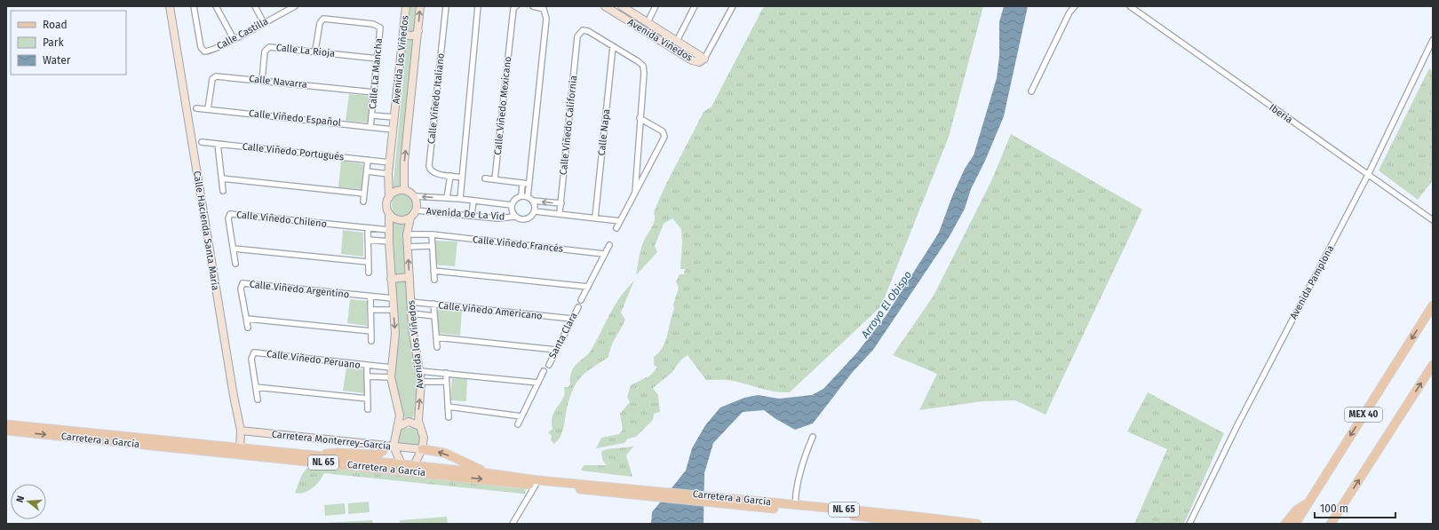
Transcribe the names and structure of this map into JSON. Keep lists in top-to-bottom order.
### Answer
{
  "streets": {
    "main road": [
      "MEX 40",
      "Carretera a García",
      "NL 65",
      "Carretera a Garcia"
    ],
    "street": [
      "Calle Castilla",
      "Avenida Viñedos",
      "Calle La Rioja",
      "Avenida los Viñedos",
      "Calle La Mancha",
      "Calle Navarra",
      "Calle Viñedo Italiano",
      "Calle Viñedo Mexicano",
      "Iberia",
      "Calle Viñedo Español",
      "Calle Viñedo California",
      "Calle Napa",
      "Calle Viñedo Portugués",
      "Avenida De La Vid",
      "Calle Viñedo Chileno",
      "Calle Hacienda Santa María",
      "Calle Viñedo Francés",
      "Avenida Pamplona",
      "Calle Viñedo Argentino",
      "Calle Viñedo Americano",
      "Santa Clara",
      "Calle Viñedo Peruano",
      "Carretera Monterrey-García"
    ]
  },
  "crossings": [
    ["Calle La Rioja", "Calle La Mancha"],
    ["Calle La Rioja", "Calle Navarra"],
    ["Avenida los Viñedos", "Calle Viñedo Español"],
    ["Avenida los Viñedos", "Calle Viñedo Portugués"],
    ["Avenida los Viñedos", "Avenida De La Vid"],
    ["Avenida los Viñedos", "Calle Viñedo Chileno"],
    ["Avenida los Viñedos", "Calle Viñedo Francés"],
    ["Avenida los Viñedos", "Calle Viñedo Argentino"],
    ["Avenida los Viñedos", "Calle Viñedo Peruano"],
    ["Avenida los Viñedos", "Carretera Monterrey-García"],
    ["Calle La Mancha", "Calle Navarra"],
    ["Calle La Mancha", "Calle Viñedo Español"],
    ["Calle Navarra", "Calle Viñedo Español"],
    ["Iberia", "Avenida Pamplona"],
    ["Calle Viñedo California", "Calle Napa"],
    ["Calle Hacienda Santa María", "Carretera a García"],
    ["Calle Hacienda Santa María", "Carretera Monterrey-García"],
    ["Calle Viñedo Americano", "Santa Clara"],
    ["Carretera a García", "NL 65"],
    ["Carretera a García", "Carretera a Garcia"]
  ],
  "water": ["Arroyo El Obispo"],
  "legend": ["Road", "Park", "Water"],
  "scale_bar": "100 m",
  "north": "left"
}
